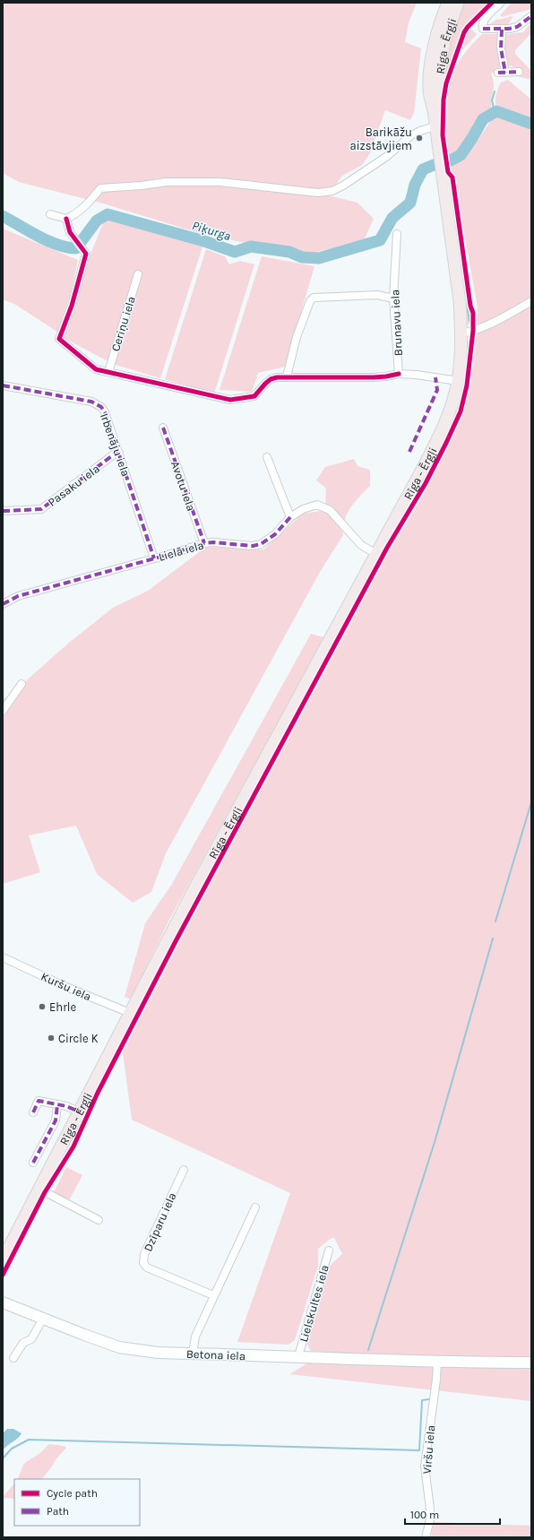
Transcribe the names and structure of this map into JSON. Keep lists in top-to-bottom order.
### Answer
{
  "streets": {
    "main road": ["Rīga - Ērgļi", "Betona iela"],
    "street": [
      "Brunavu iela",
      "Ceriņu iela",
      "Irbenāju iela",
      "Pasaku iela",
      "Avotu iela",
      "Lielā iela",
      "Kuršu iela",
      "Dzīparu iela",
      "Lielskultes iela",
      "Viršu iela"
    ]
  },
  "crossings": [
    ["Rīga - Ērgļi", "Lielā iela"],
    ["Rīga - Ērgļi", "Kuršu iela"],
    ["Irbenāju iela", "Pasaku iela"],
    ["Irbenāju iela", "Lielā iela"],
    ["Avotu iela", "Lielā iela"],
    ["Lielskultes iela", "Betona iela"],
    ["Betona iela", "Viršu iela"]
  ],
  "water": ["Piķurga"],
  "places": ["Barikāžu aizstāvjiem", "Ehrle", "Circle K"],
  "legend": ["Cycle path", "Path"],
  "scale_bar": "100 m"
}
